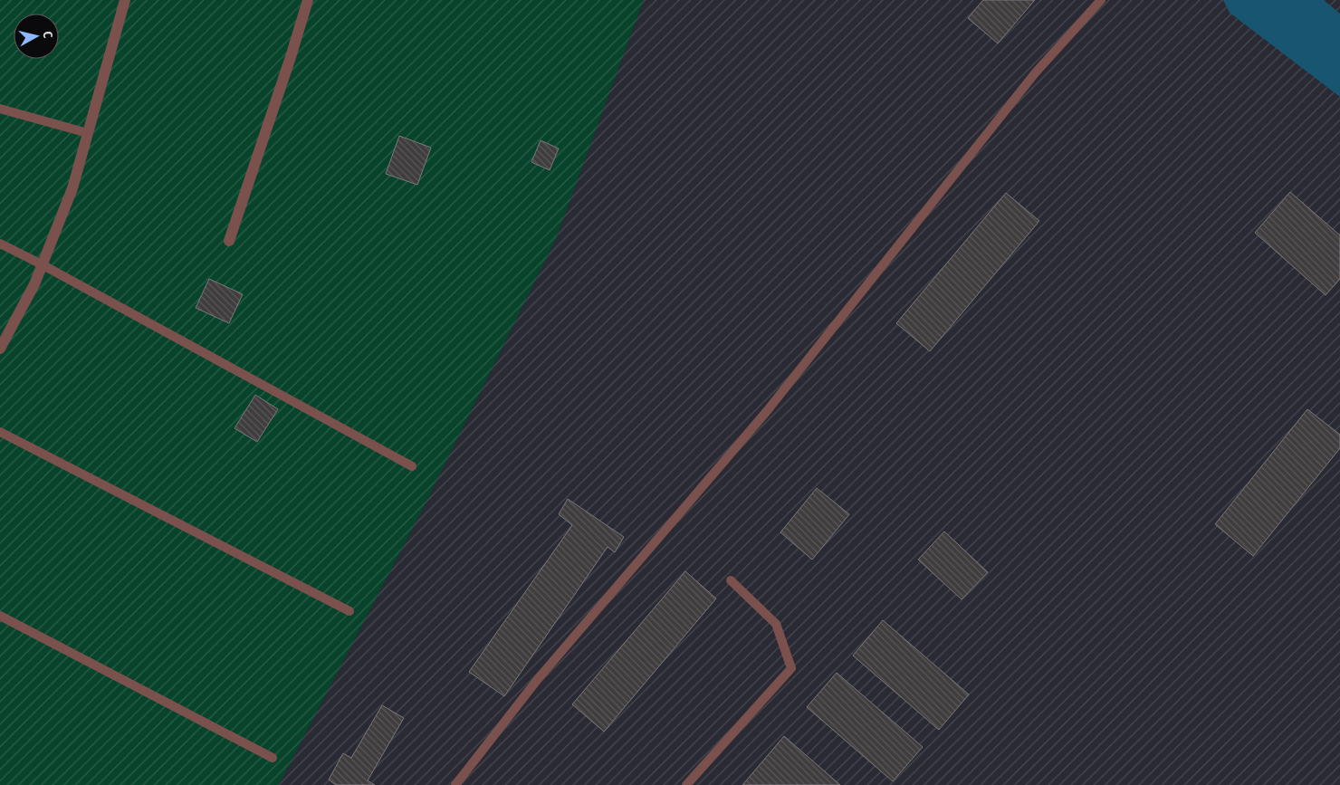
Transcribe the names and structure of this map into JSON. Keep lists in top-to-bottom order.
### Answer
{
  "north": "right"
}
